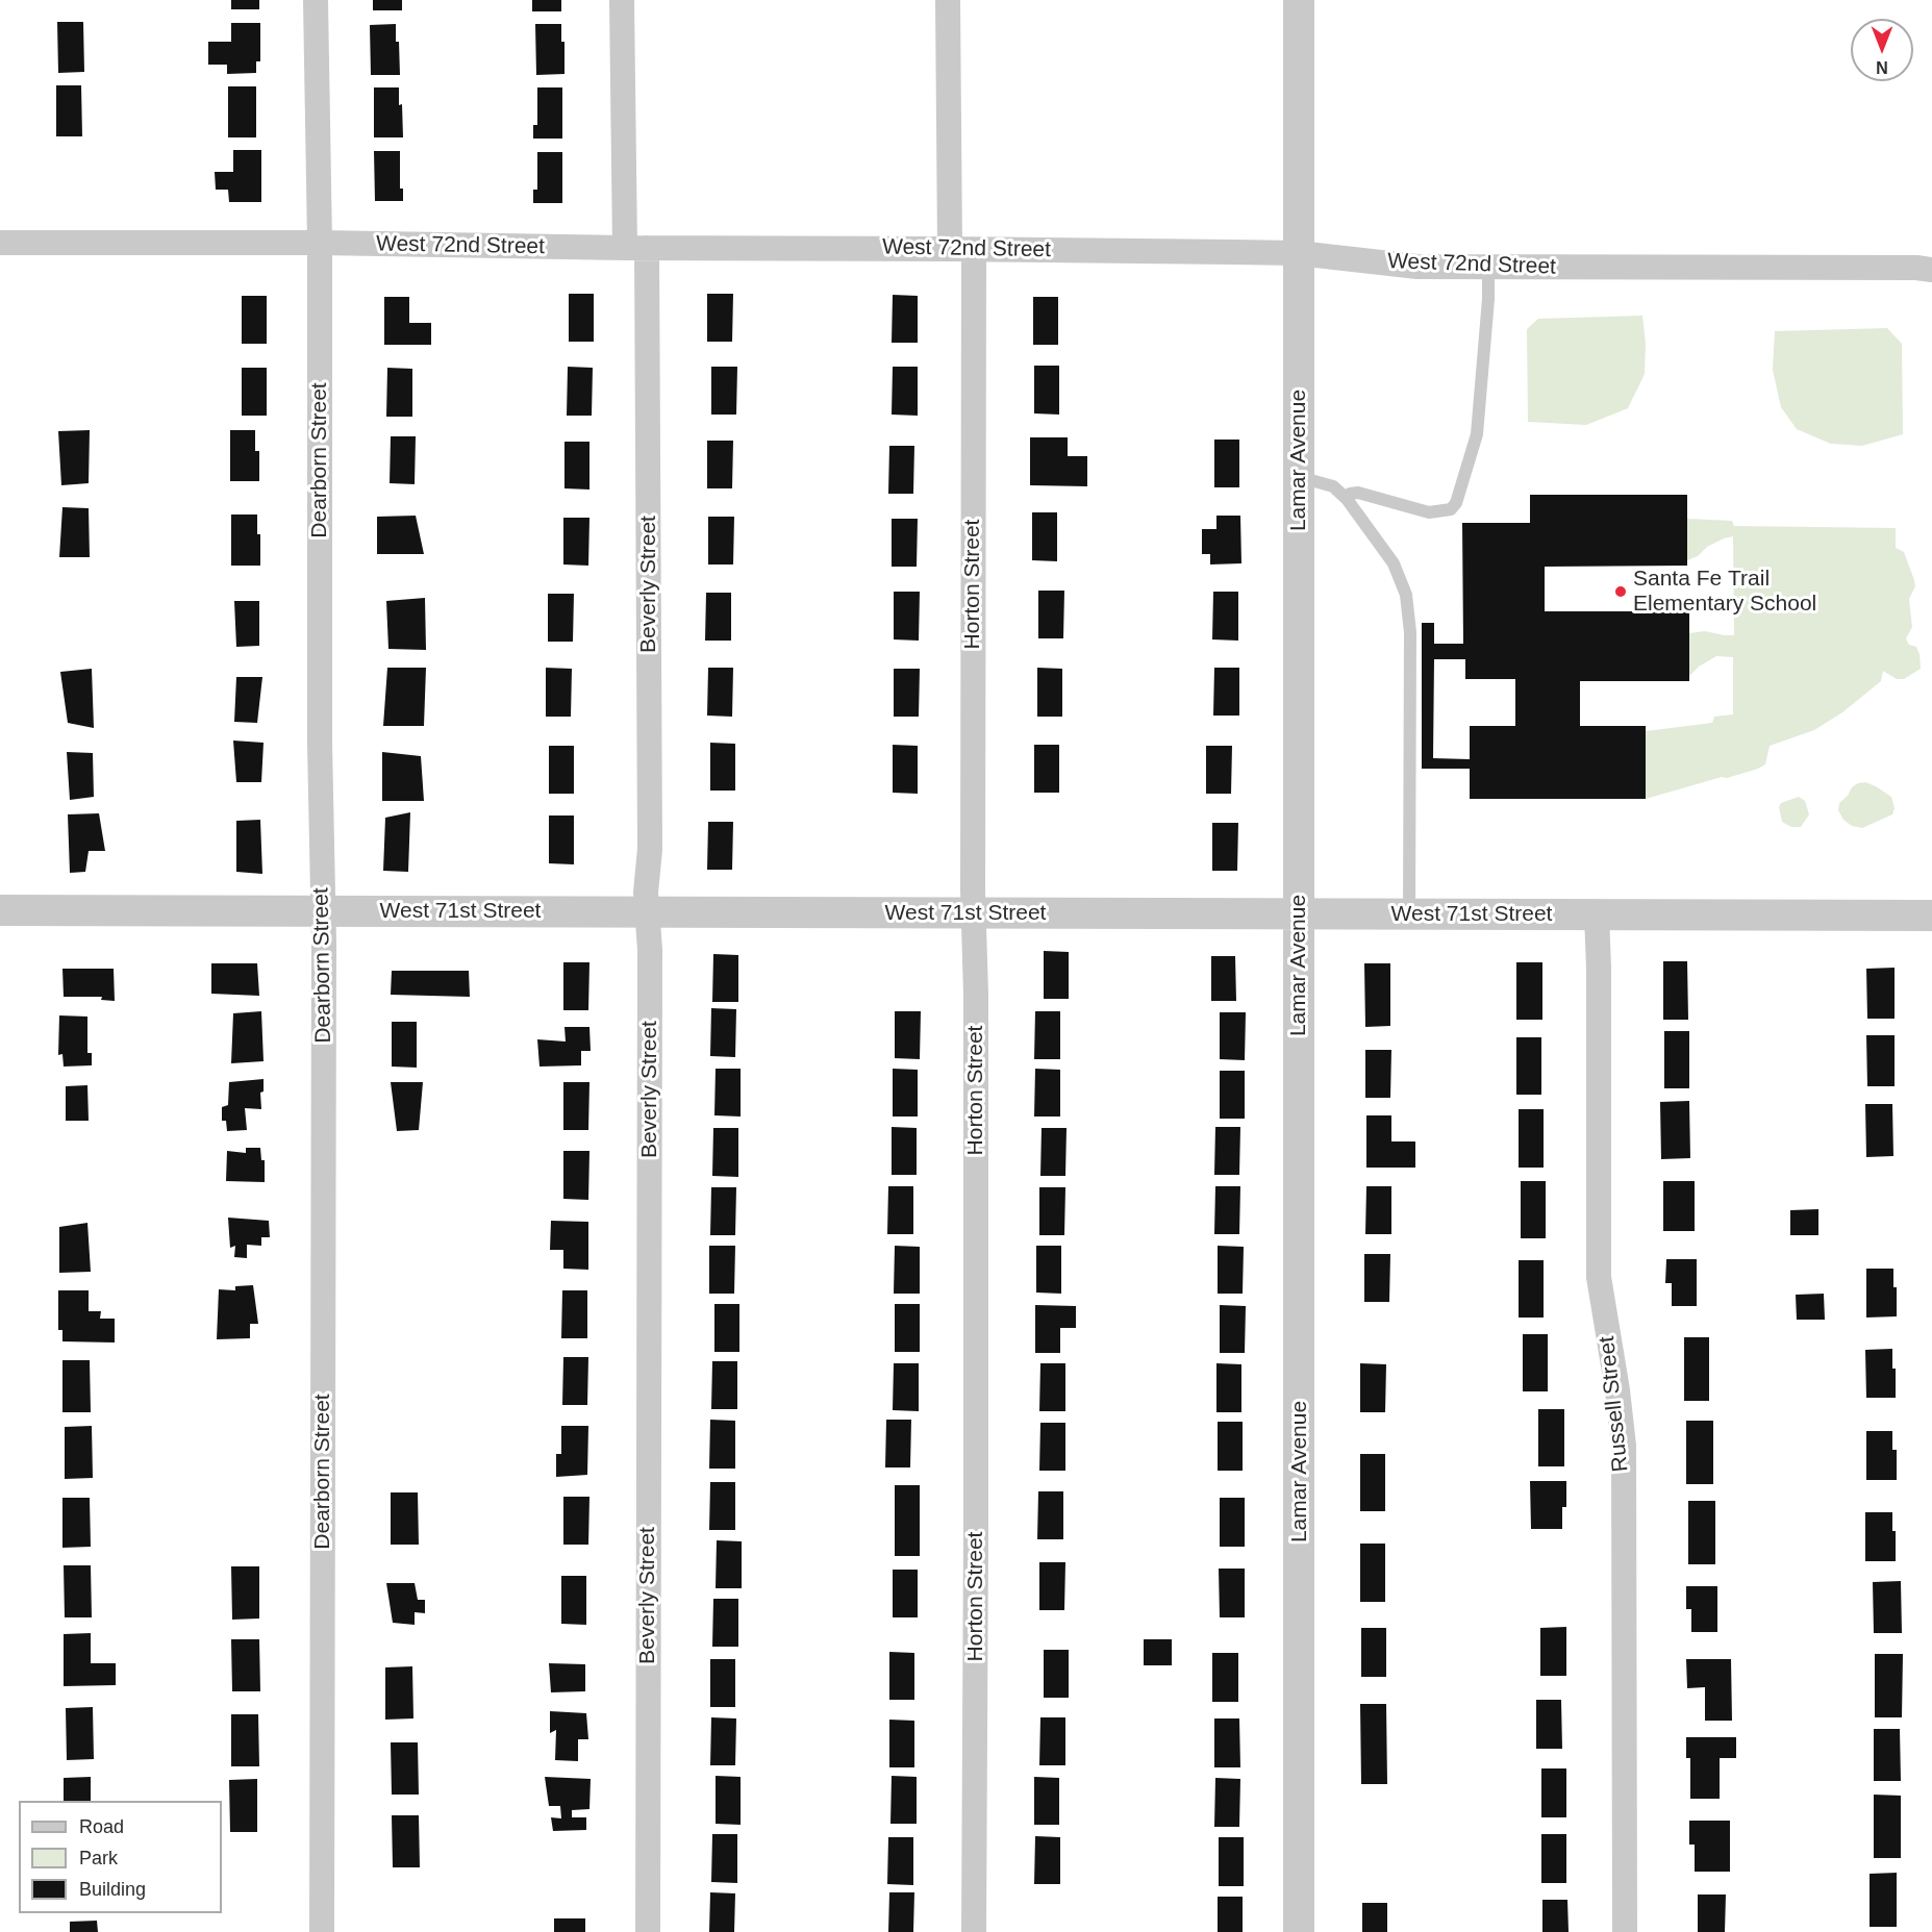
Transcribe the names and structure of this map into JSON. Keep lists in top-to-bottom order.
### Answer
{
  "streets": {
    "street": [
      "West 72nd Street",
      "Dearborn Street",
      "Lamar Avenue",
      "Beverly Street",
      "Horton Street",
      "West 71st Street",
      "Russell Street"
    ]
  },
  "crossings": [
    ["West 72nd Street", "Dearborn Street"],
    ["West 72nd Street", "Lamar Avenue"],
    ["West 72nd Street", "Beverly Street"],
    ["West 72nd Street", "Horton Street"],
    ["Dearborn Street", "West 71st Street"],
    ["Lamar Avenue", "West 71st Street"],
    ["Beverly Street", "West 71st Street"],
    ["Horton Street", "West 71st Street"],
    ["West 71st Street", "Russell Street"]
  ],
  "places": ["Santa Fe Trail Elementary School"],
  "legend": ["Road", "Park", "Building"],
  "north": "bottom"
}
